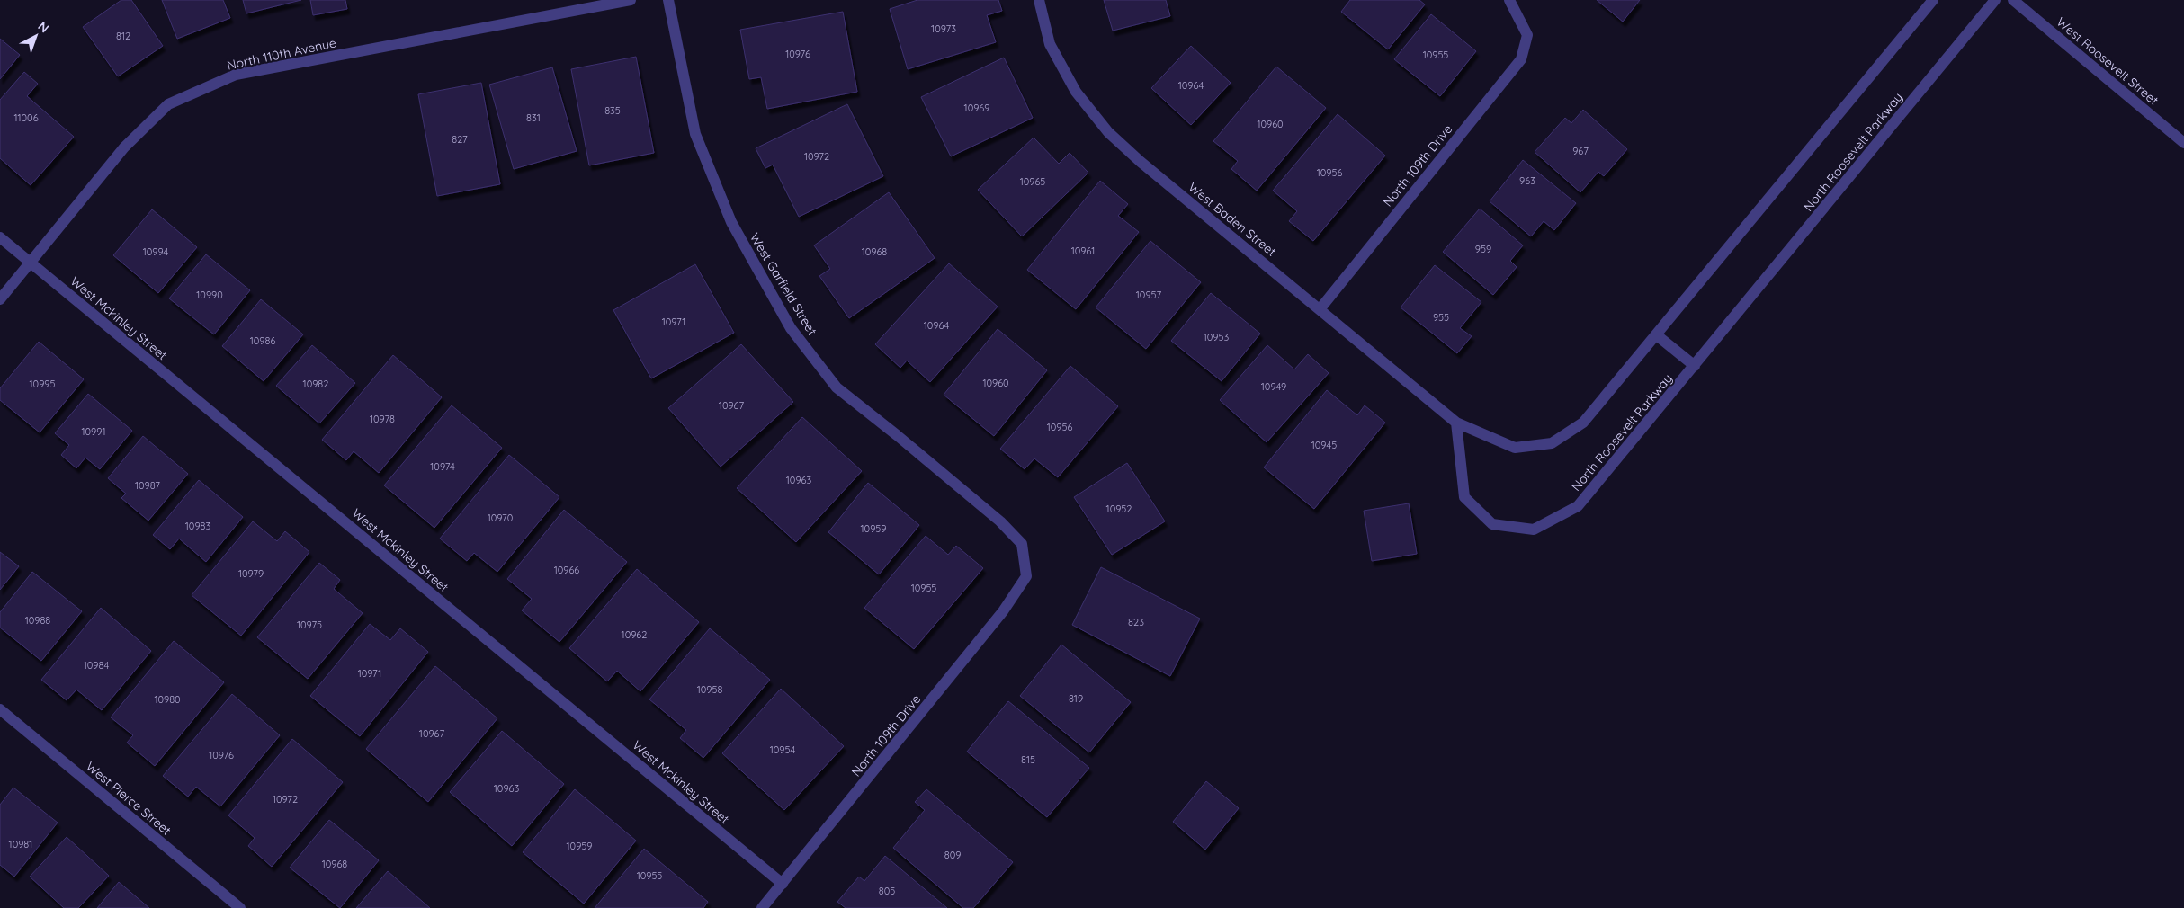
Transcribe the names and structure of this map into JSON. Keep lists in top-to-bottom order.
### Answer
{
  "streets": {
    "street": [
      "North 110th Avenue",
      "West Roosevelt Street",
      "North Roosevelt Parkway",
      "North 109th Drive",
      "West Baden Street",
      "West Garfield Street",
      "West Mckinley Street",
      "West Pierce Street"
    ]
  },
  "crossings": [
    ["North 110th Avenue", "West Mckinley Street"],
    ["North Roosevelt Parkway", "West Baden Street"],
    ["North 109th Drive", "West Baden Street"],
    ["North 109th Drive", "West Garfield Street"],
    ["North 109th Drive", "West Mckinley Street"]
  ],
  "house_numbers": [
    "10973",
    "812",
    "10976",
    "10955",
    "10964",
    "10969",
    "835",
    "11006",
    "831",
    "10960",
    "827",
    "967",
    "10972",
    "10956",
    "963",
    "10965",
    "959",
    "10961",
    "10994",
    "10968",
    "10990",
    "10957",
    "955",
    "10971",
    "10964",
    "10953",
    "10986",
    "10960",
    "10995",
    "10982",
    "10949",
    "10967",
    "10978",
    "10956",
    "10991",
    "10945",
    "10974",
    "10963",
    "10987",
    "10952",
    "10970",
    "10983",
    "10959",
    "10966",
    "10979",
    "10955",
    "10988",
    "823",
    "10975",
    "10962",
    "10984",
    "10971",
    "10958",
    "819",
    "10980",
    "10967",
    "10954",
    "10976",
    "815",
    "10963",
    "10972",
    "10981",
    "10959",
    "809",
    "10968",
    "10955",
    "805"
  ],
  "north": "top right"
}
